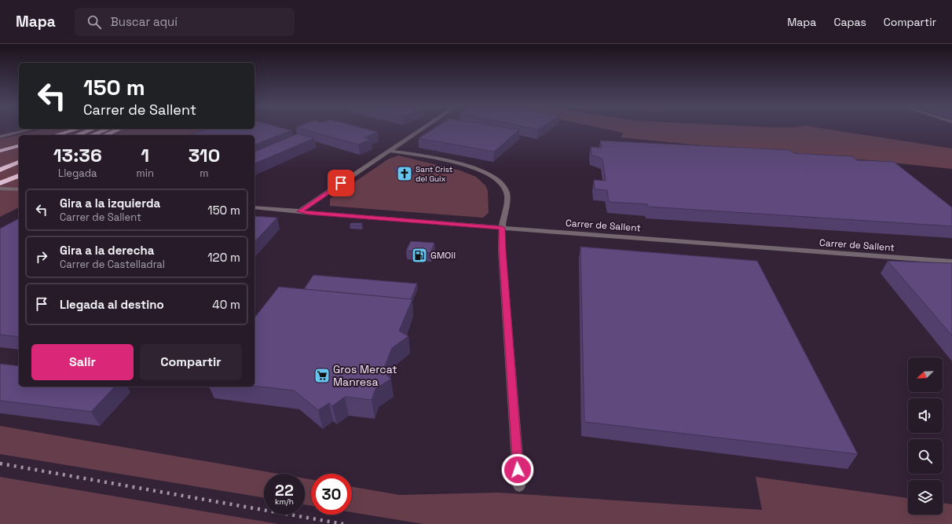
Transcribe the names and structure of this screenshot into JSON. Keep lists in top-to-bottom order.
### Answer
{
  "streets": {
    "street": ["Carrer de Sallent"]
  },
  "places": {
    "church": ["Sant Crist del Guix"],
    "fuel station": ["GMOil"],
    "supermarket": ["Gros Mercat Manresa"]
  },
  "north": "bottom left",
  "page": {
    "header": "Mapa",
    "search": "Buscar aquí",
    "nav": ["Mapa", "Capas", "Compartir"],
    "turn": ["150 m", "Carrer de Sallent"],
    "eta": [
      "13:36",
      "Llegada",
      "1",
      "min",
      "310",
      "m"
    ],
    "list": [
      {
        "name": "Gira a la izquierda",
        "note": "Carrer de Sallent",
        "value": "150 m"
      },
      {
        "name": "Gira a la derecha",
        "note": "Carrer de Castelladral",
        "value": "120 m"
      },
      {
        "name": "Llegada al destino",
        "value": "40 m"
      }
    ],
    "buttons": ["Salir", "Compartir"],
    "speed": "22 km/h",
    "limit": "30"
  }
}
